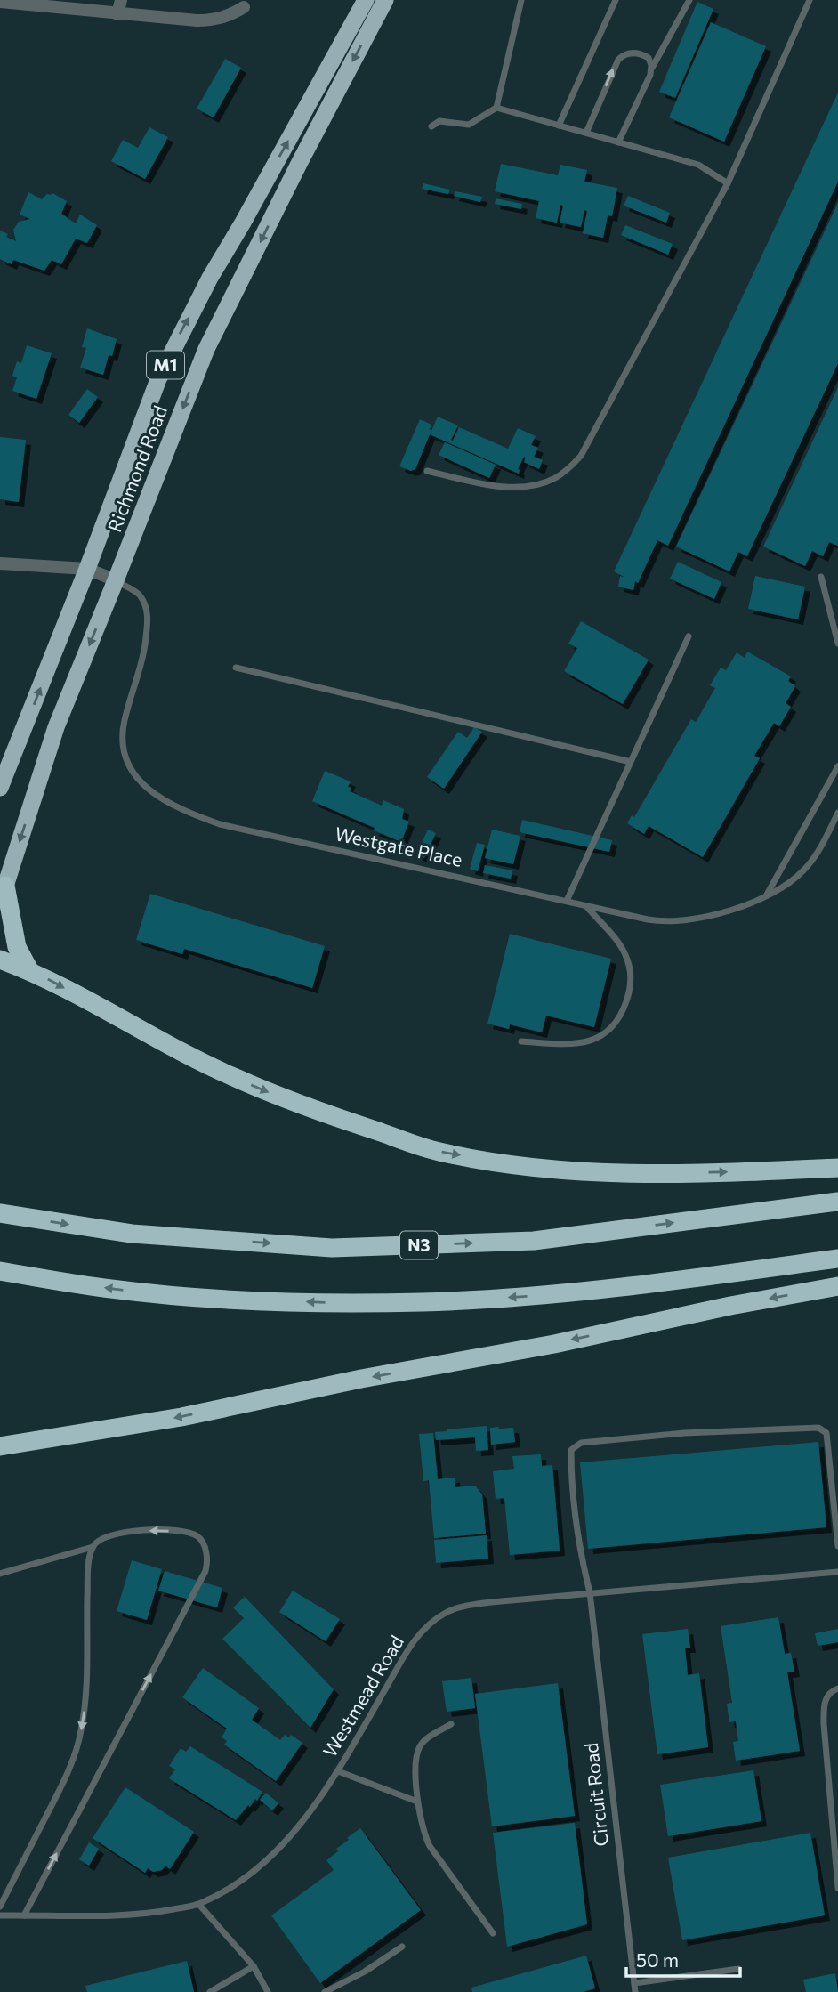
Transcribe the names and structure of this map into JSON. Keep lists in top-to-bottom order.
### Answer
{
  "streets": {
    "highway": ["M1", "Richmond Road", "N3"],
    "lane": ["Westgate Place", "Westmead Road", "Circuit Road"]
  },
  "crossings": [
    ["Richmond Road", "Westgate Place"],
    ["Westmead Road", "Circuit Road"]
  ],
  "scale_bar": "50 m"
}
